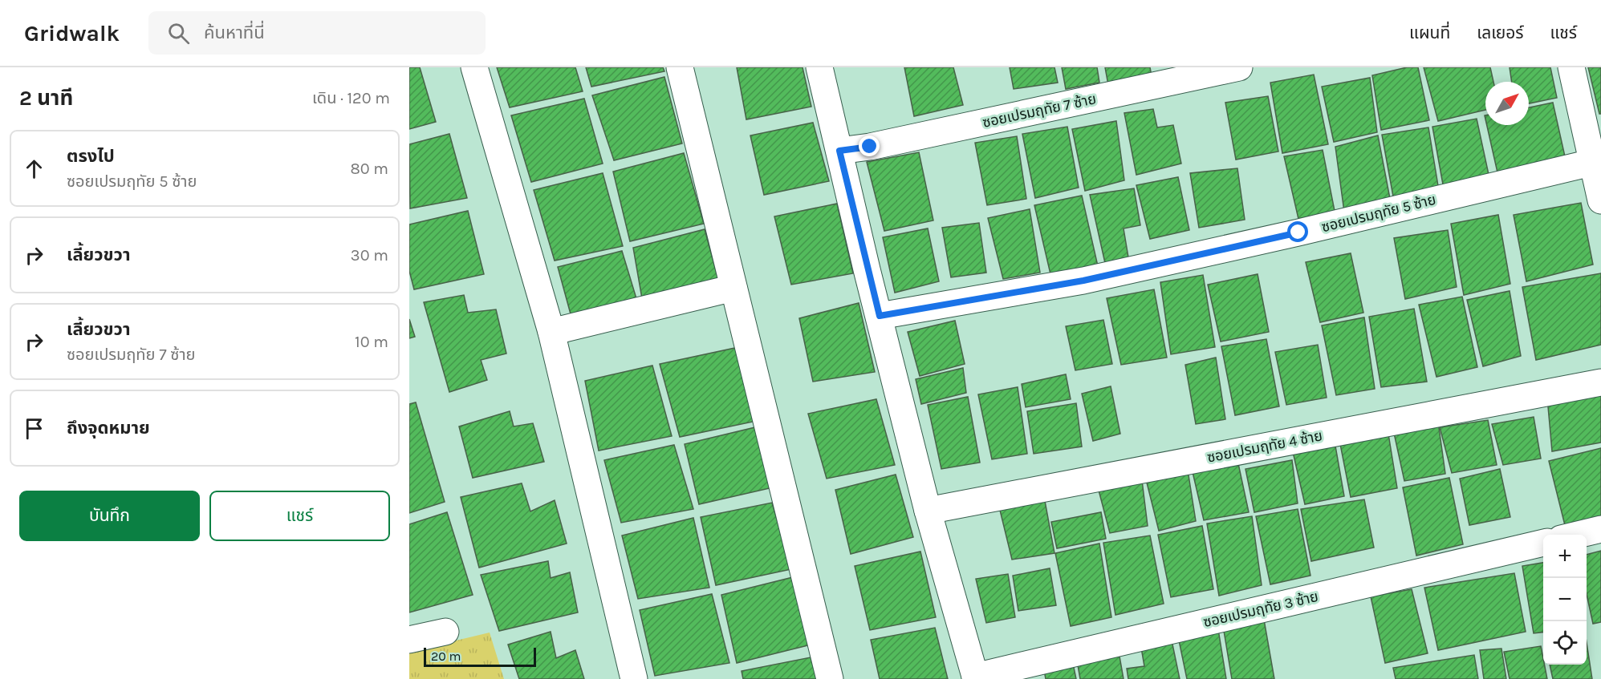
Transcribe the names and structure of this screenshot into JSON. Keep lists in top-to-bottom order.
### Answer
{
  "streets": {
    "street": [
      "ซอยเปรมฤทัย 7 ซ้าย",
      "ซอยเปรมฤทัย 5 ซ้าย",
      "ซอยเปรมฤทัย 4 ซ้าย",
      "ซอยเปรมฤทัย 3 ซ้าย"
    ]
  },
  "scale_bar": "20 m",
  "north": "top right",
  "page": {
    "header": "Gridwalk",
    "search": "ค้นหาที่นี่",
    "nav": ["แผนที่", "เลเยอร์", "แชร์"],
    "heading": ["2 นาที", "เดิน · 120 m"],
    "list": [
      ["ตรงไป", "ซอยเปรมฤทัย 5 ซ้าย", "80 m"],
      ["เลี้ยวขวา", "30 m"],
      ["เลี้ยวขวา", "ซอยเปรมฤทัย 7 ซ้าย", "10 m"],
      "ถึงจุดหมาย"
    ],
    "buttons": ["บันทึก", "แชร์"],
    "map_buttons": ["+", "−"],
    "scale": "20 m"
  }
}
